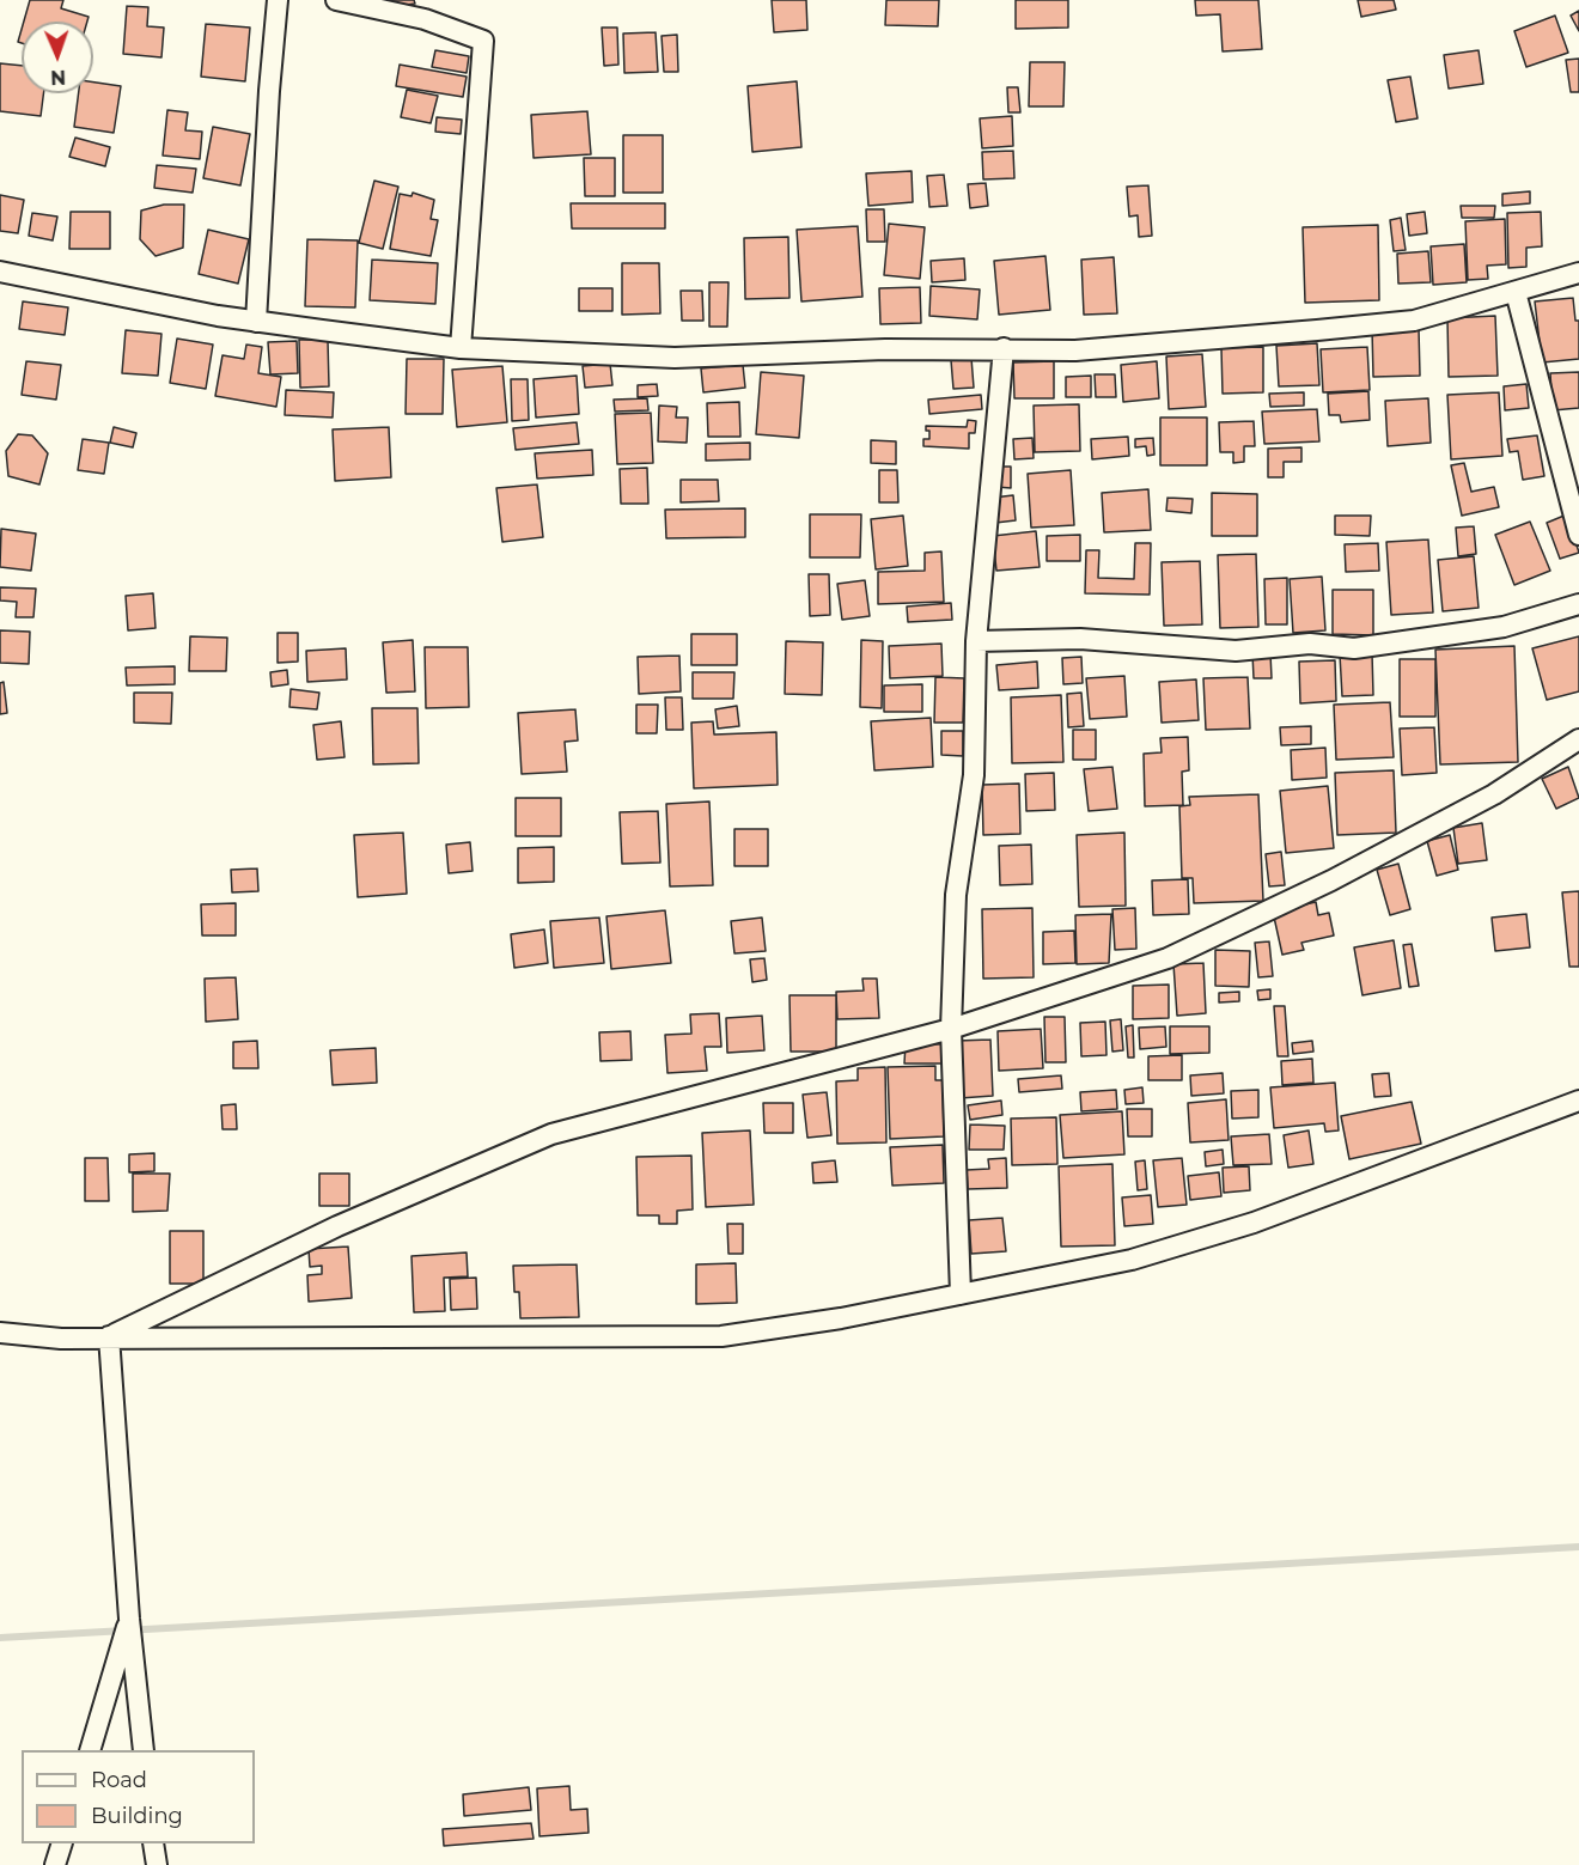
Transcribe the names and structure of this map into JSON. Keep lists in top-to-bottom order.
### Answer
{
  "legend": ["Road", "Building"],
  "north": "bottom"
}
